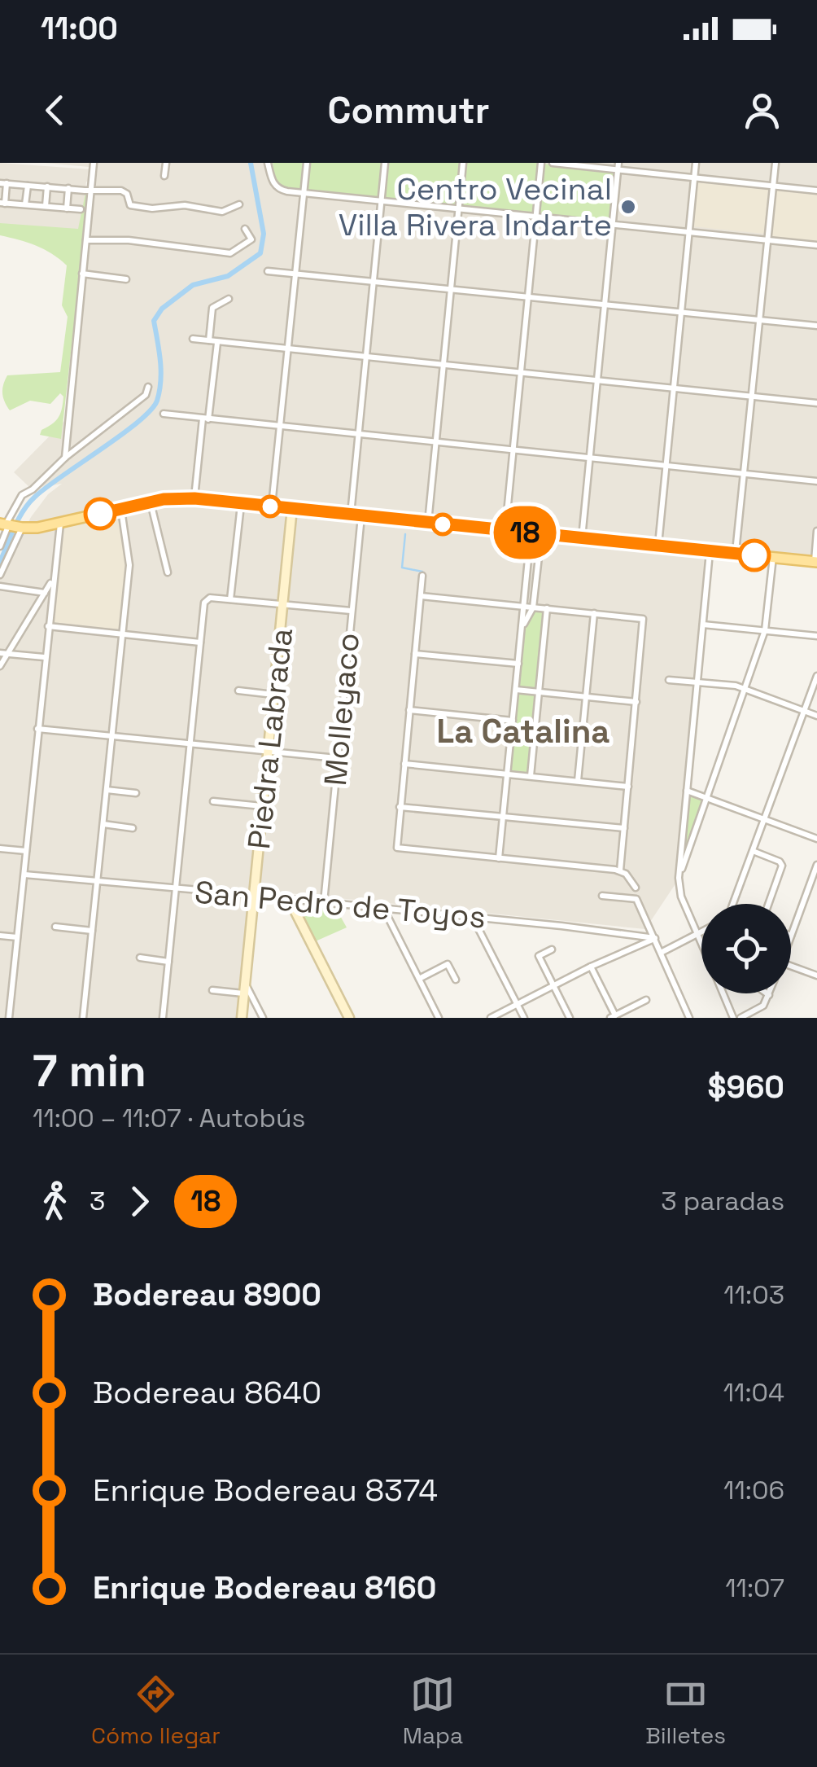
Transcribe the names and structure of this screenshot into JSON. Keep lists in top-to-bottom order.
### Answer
{
  "streets": {
    "main road": ["Piedra Labrada", "San Pedro de Toyos"],
    "street": ["Molleyaco"]
  },
  "crossings": [
    ["Molleyaco", "San Pedro de Toyos"],
    ["Piedra Labrada", "San Pedro de Toyos"]
  ],
  "districts": ["La Catalina"],
  "places": ["Centro Vecinal Villa Rivera Indarte"],
  "lines": ["bus line 18"],
  "page": {
    "status": "11:00",
    "header": "Commutr",
    "on_map": "18",
    "heading": ["7 min", "11:00 – 11:07 · Autobús", "$960"],
    "legs": ["3", "18", "3 paradas"],
    "list": [
      {
        "name": "Bodereau 8900",
        "value": "11:03"
      },
      {
        "name": "Bodereau 8640",
        "value": "11:04"
      },
      {
        "name": "Enrique Bodereau 8374",
        "value": "11:06"
      },
      {
        "name": "Enrique Bodereau 8160",
        "value": "11:07"
      }
    ],
    "tabs": ["Cómo llegar", "Mapa", "Billetes"]
  }
}
